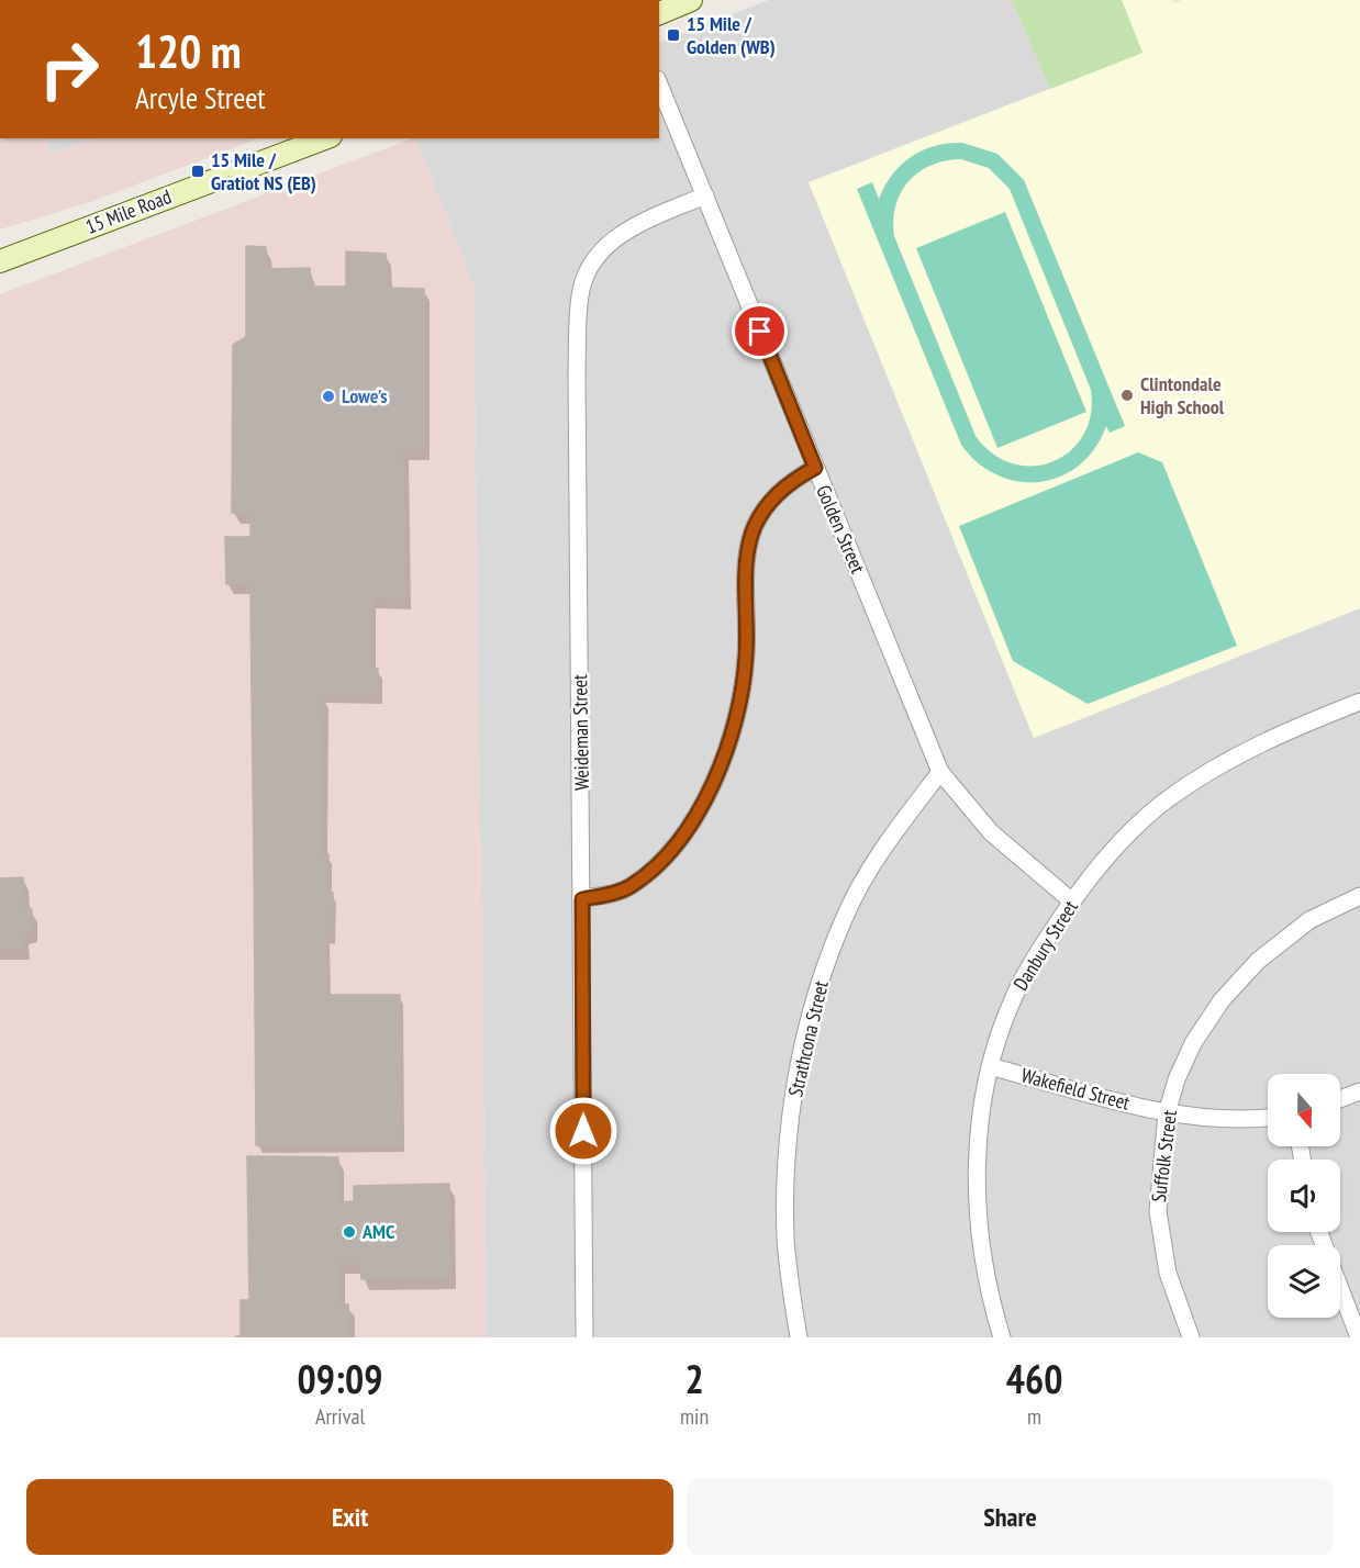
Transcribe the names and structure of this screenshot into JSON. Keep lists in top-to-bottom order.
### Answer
{
  "streets": {
    "main road": ["15 Mile Road"],
    "street": [
      "Golden Street",
      "Weideman Street",
      "Danbury Street",
      "Strathcona Street",
      "Wakefield Street",
      "Suffolk Street"
    ]
  },
  "crossings": [
    ["Golden Street", "Weideman Street"],
    ["Golden Street", "Danbury Street"],
    ["Golden Street", "Strathcona Street"],
    ["Danbury Street", "Wakefield Street"],
    ["Wakefield Street", "Suffolk Street"]
  ],
  "places": {
    "transit": ["15 Mile / Golden (WB)", "15 Mile / Gratiot NS (EB)"],
    "other": ["Clintondale High School", "Lowe's", "AMC"]
  },
  "north": "bottom",
  "page": {
    "turn": ["120 m", "Arcyle Street"],
    "eta": [
      "09:09",
      "Arrival",
      "2",
      "min",
      "460",
      "m"
    ],
    "buttons": ["Exit", "Share"]
  }
}
